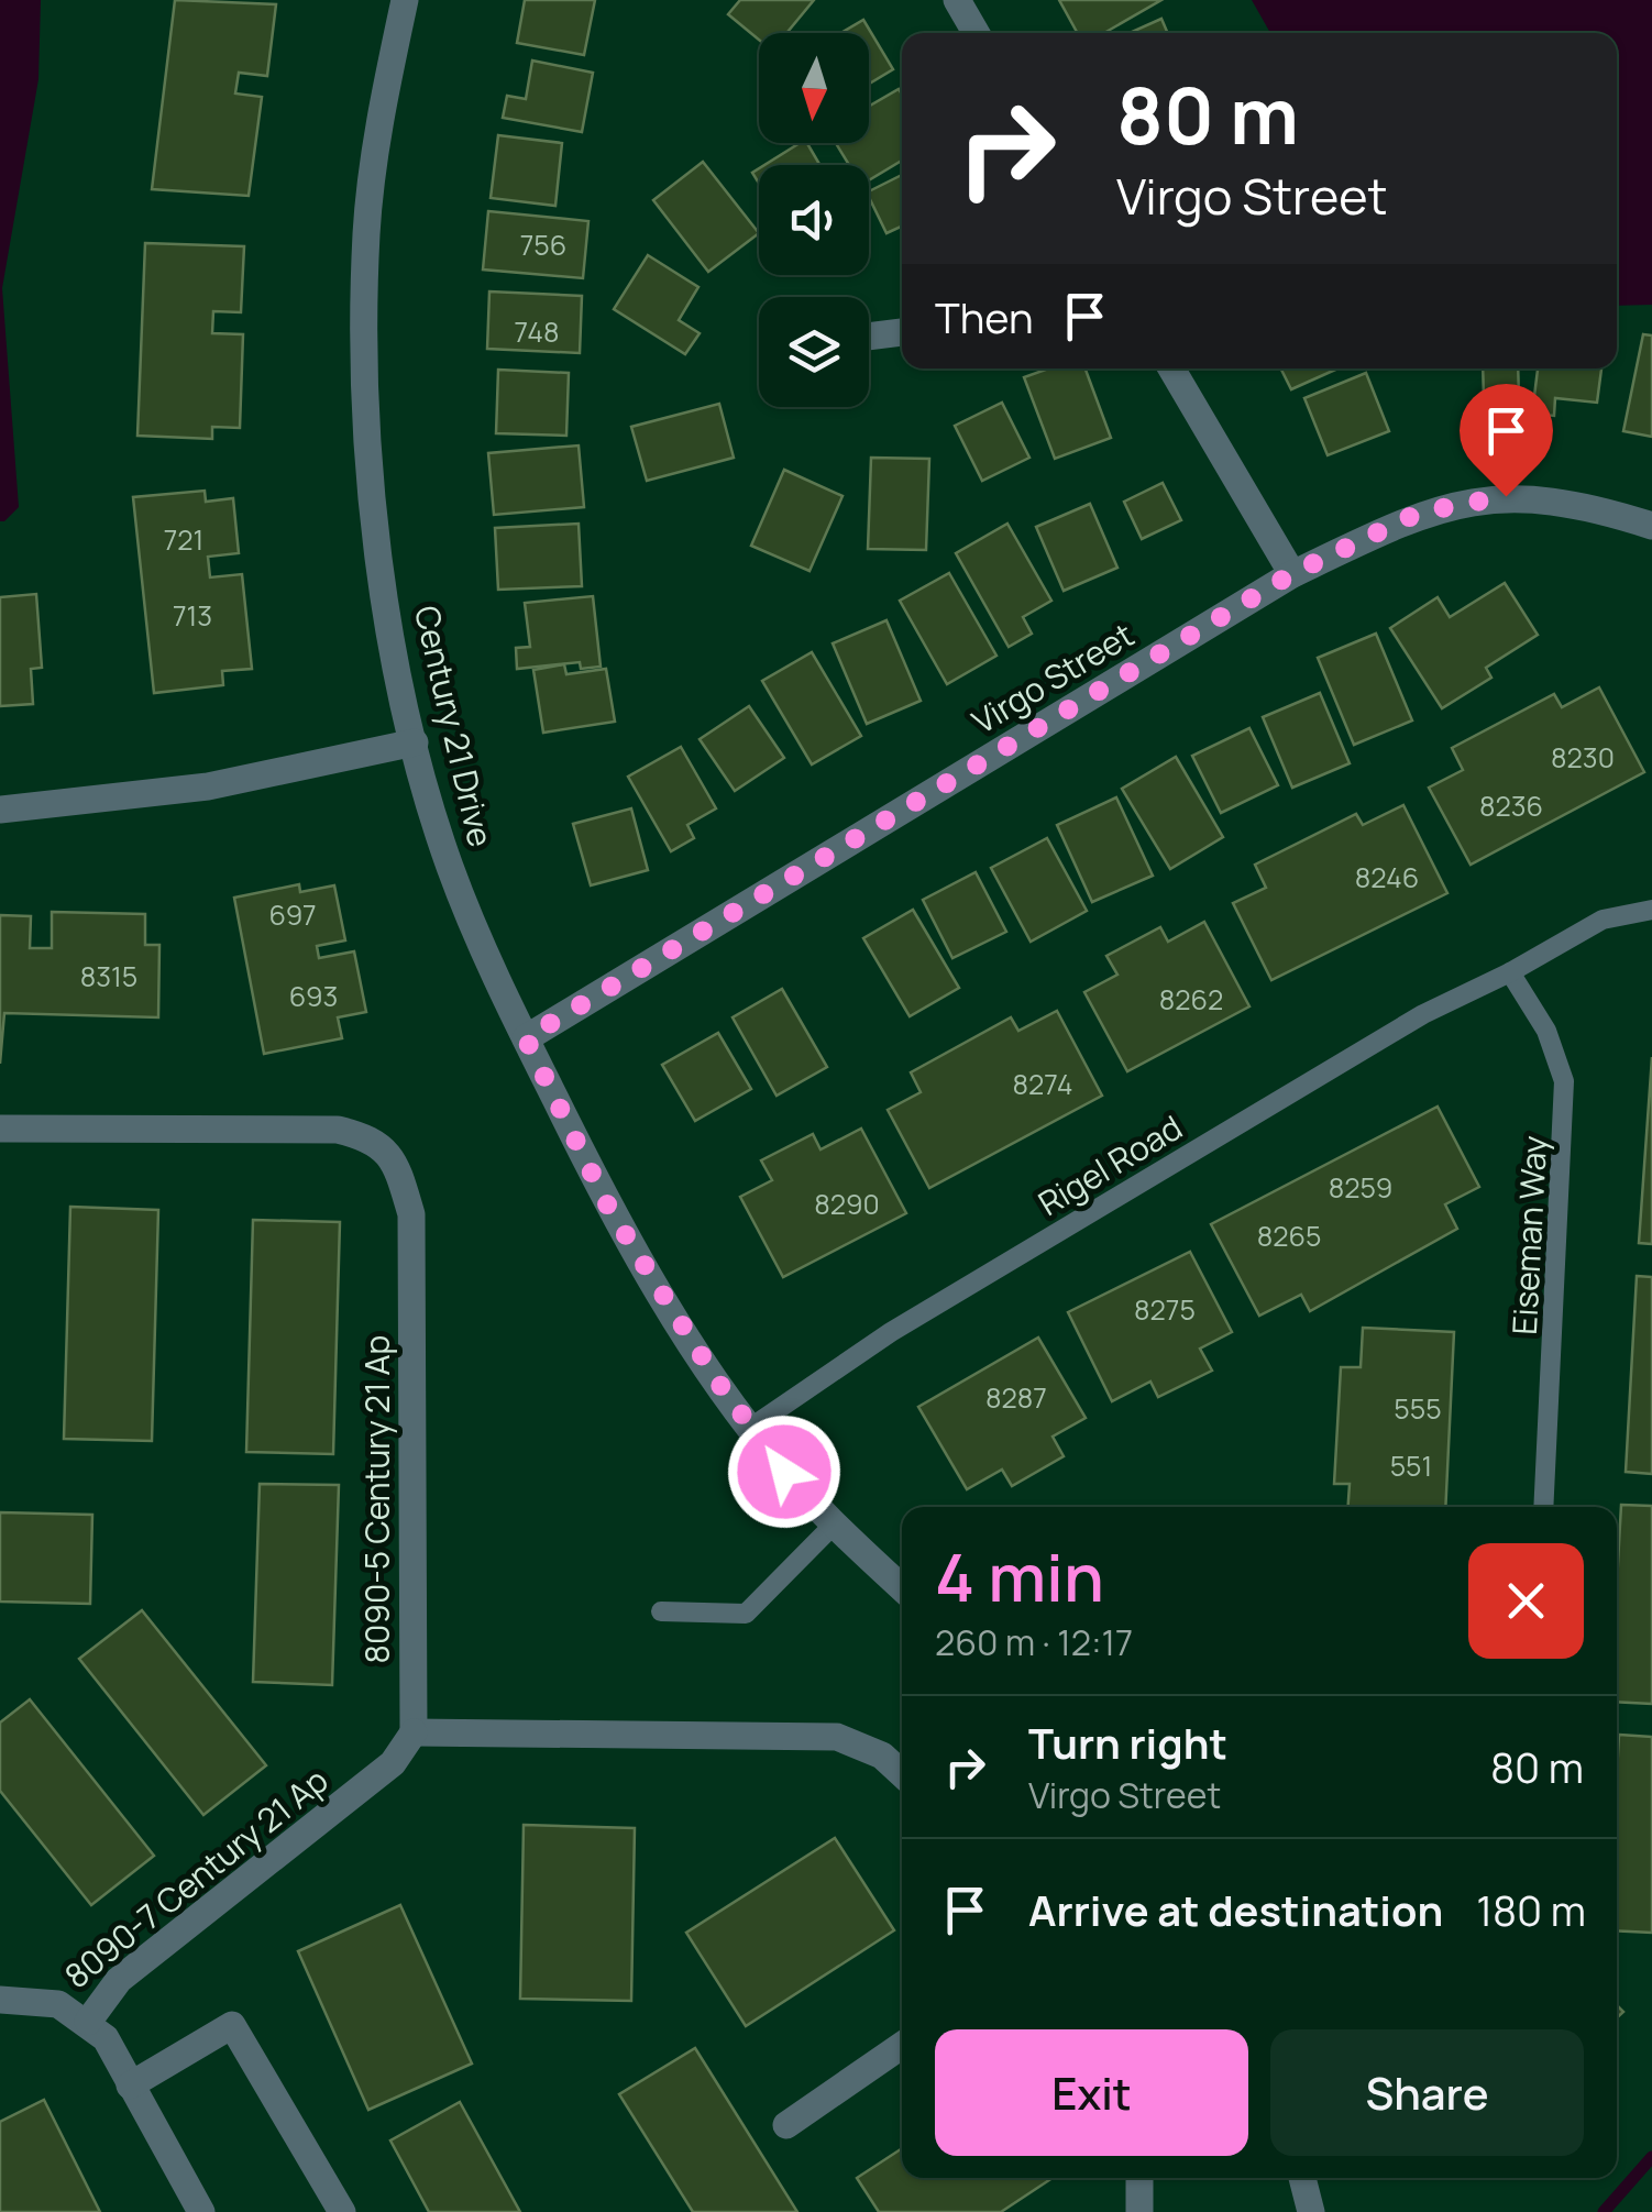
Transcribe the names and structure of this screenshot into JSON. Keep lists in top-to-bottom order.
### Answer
{
  "streets": {
    "street": [
      "Virgo Street",
      "Century 21 Drive",
      "8090-5 Century 21 Ap",
      "8090-7 Century 21 Ap"
    ],
    "lane": ["Rigel Road", "Eiseman Way"]
  },
  "crossings": [
    ["Virgo Street", "Century 21 Drive"],
    ["Century 21 Drive", "Rigel Road"],
    ["Rigel Road", "Eiseman Way"],
    ["8090-5 Century 21 Ap", "8090-7 Century 21 Ap"]
  ],
  "house_numbers": [
    "756",
    "748",
    "721",
    "713",
    "8230",
    "8236",
    "8246",
    "697",
    "8315",
    "693",
    "8262",
    "8274",
    "8259",
    "8290",
    "8265",
    "8275",
    "8287",
    "555",
    "551"
  ],
  "north": "bottom",
  "page": {
    "turn": ["80 m", "Virgo Street"],
    "then": "Then",
    "heading": ["4 min", "260 m · 12:17"],
    "list": [
      {
        "name": "Turn right",
        "note": "Virgo Street",
        "value": "80 m"
      },
      {
        "name": "Arrive at destination",
        "value": "180 m"
      }
    ],
    "buttons": ["Exit", "Share"]
  }
}
